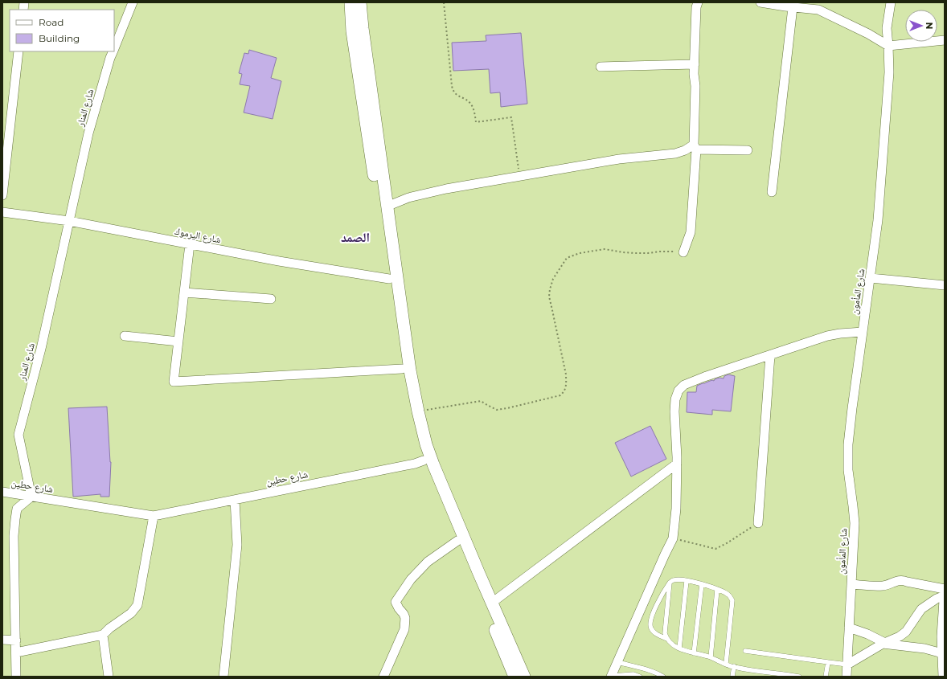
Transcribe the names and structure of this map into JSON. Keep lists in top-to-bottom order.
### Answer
{
  "streets": {
    "street": [
      "شارع المنار",
      "شارع اليرموك",
      "شارع المأمون",
      "شارع حطين"
    ]
  },
  "crossings": [
    ["شارع المنار", "شارع اليرموك"],
    ["شارع المنار", "شارع حطين"]
  ],
  "districts": ["الصمد"],
  "legend": ["Road", "Building"],
  "north": "right"
}
